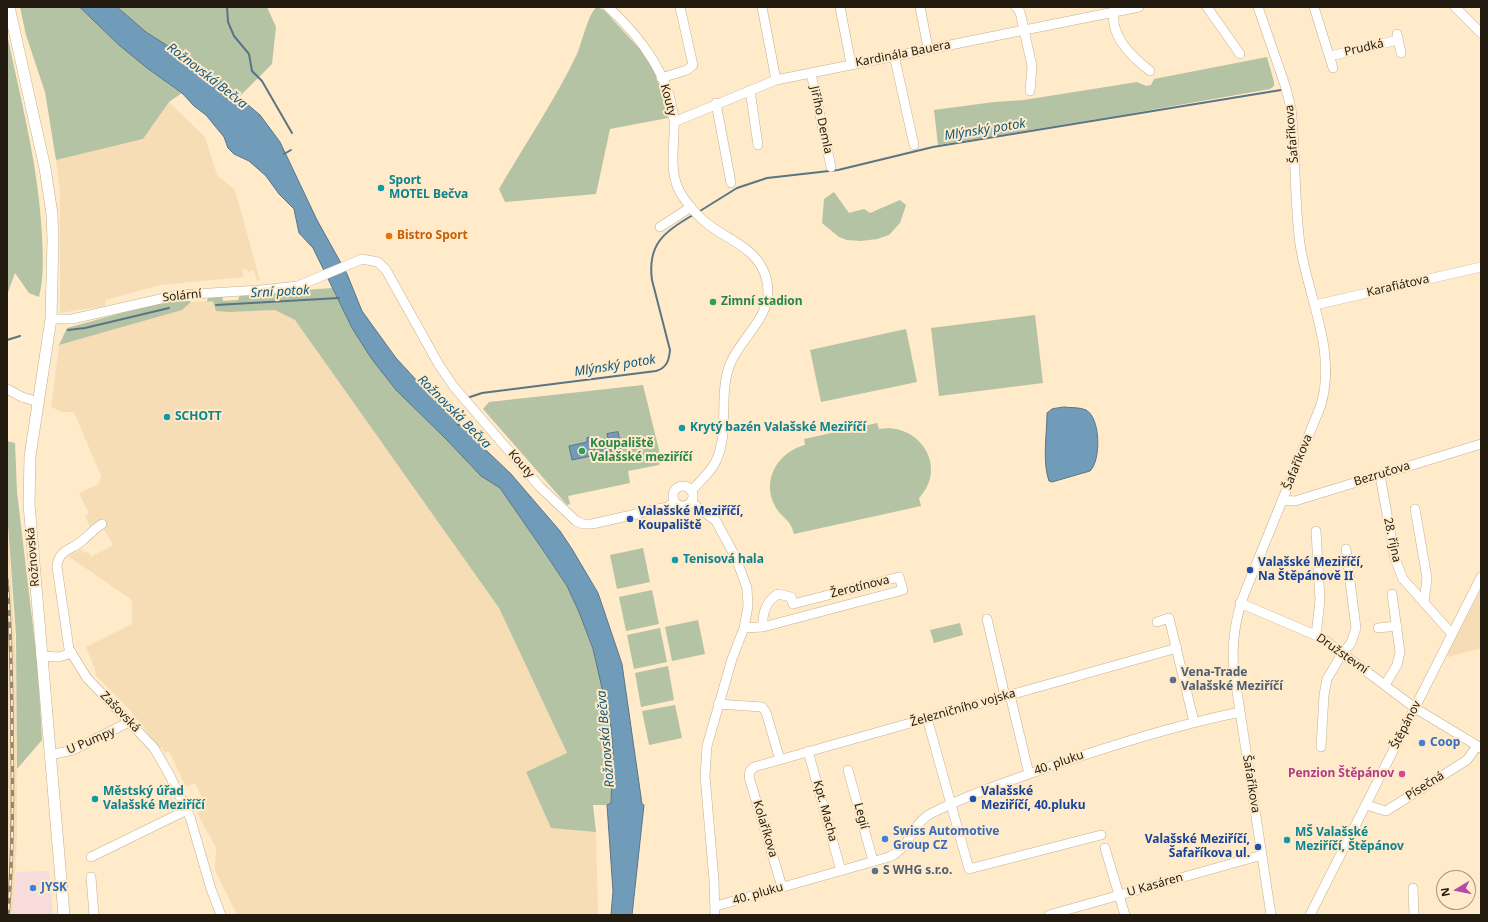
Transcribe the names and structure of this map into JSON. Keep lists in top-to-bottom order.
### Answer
{
  "streets": {
    "main road": ["Rožnovská"],
    "street": [
      "Prudká",
      "Kardinála Bauera",
      "Kouty",
      "Jiřího Demla",
      "Šafaříkova",
      "Karafiátova",
      "Solární",
      "Bezručova",
      "28. října",
      "Žerotínova",
      "Družstevní",
      "Železničního vojska",
      "Zašovská",
      "Štěpánov",
      "U Pumpy",
      "40. pluku",
      "Písečná",
      "Kpt. Macha",
      "Legií",
      "Kolaříkova",
      "U Kasáren"
    ]
  },
  "crossings": [
    ["Kardinála Bauera", "Kouty"],
    ["Kardinála Bauera", "Jiřího Demla"],
    ["Kouty", "Solární"],
    ["Šafaříkova", "Karafiátova"],
    ["Šafaříkova", "Bezručova"],
    ["Šafaříkova", "Družstevní"],
    ["Šafaříkova", "40. pluku"],
    ["Šafaříkova", "U Kasáren"],
    ["Solární", "Rožnovská"],
    ["Bezručova", "28. října"],
    ["28. října", "Štěpánov"],
    ["Rožnovská", "U Pumpy"],
    ["Družstevní", "Štěpánov"],
    ["Družstevní", "Písečná"],
    ["Železničního vojska", "Kpt. Macha"],
    ["Železničního vojska", "Kolaříkova"],
    ["Zašovská", "U Pumpy"],
    ["Štěpánov", "Písečná"],
    ["40. pluku", "Kpt. Macha"],
    ["40. pluku", "Legií"],
    ["40. pluku", "Kolaříkova"]
  ],
  "water": ["Rožnovská Bečva", "Mlýnský potok", "Srní potok"],
  "places": [
    "Sport MOTEL Bečva",
    "Bistro Sport",
    "Zimní stadion",
    "SCHOTT",
    "Krytý bazén Valašské Meziříčí",
    "Koupaliště Valašské meziříčí",
    "Valašské Meziříčí, Koupaliště",
    "Tenisová hala",
    "Valašské Meziříčí, Na Štěpánově II",
    "Vena-Trade Valašské Meziříčí",
    "Coop",
    "Penzion Štěpánov",
    "Městský úřad Valašské Meziříčí",
    "Valašské Meziříčí, 40.pluku",
    "Swiss Automotive Group CZ",
    "MŠ Valašské Meziříčí, Štěpánov",
    "Valašské Meziříčí, Šafaříkova ul.",
    "S WHG s.r.o.",
    "JYSK"
  ],
  "north": "left"
}
